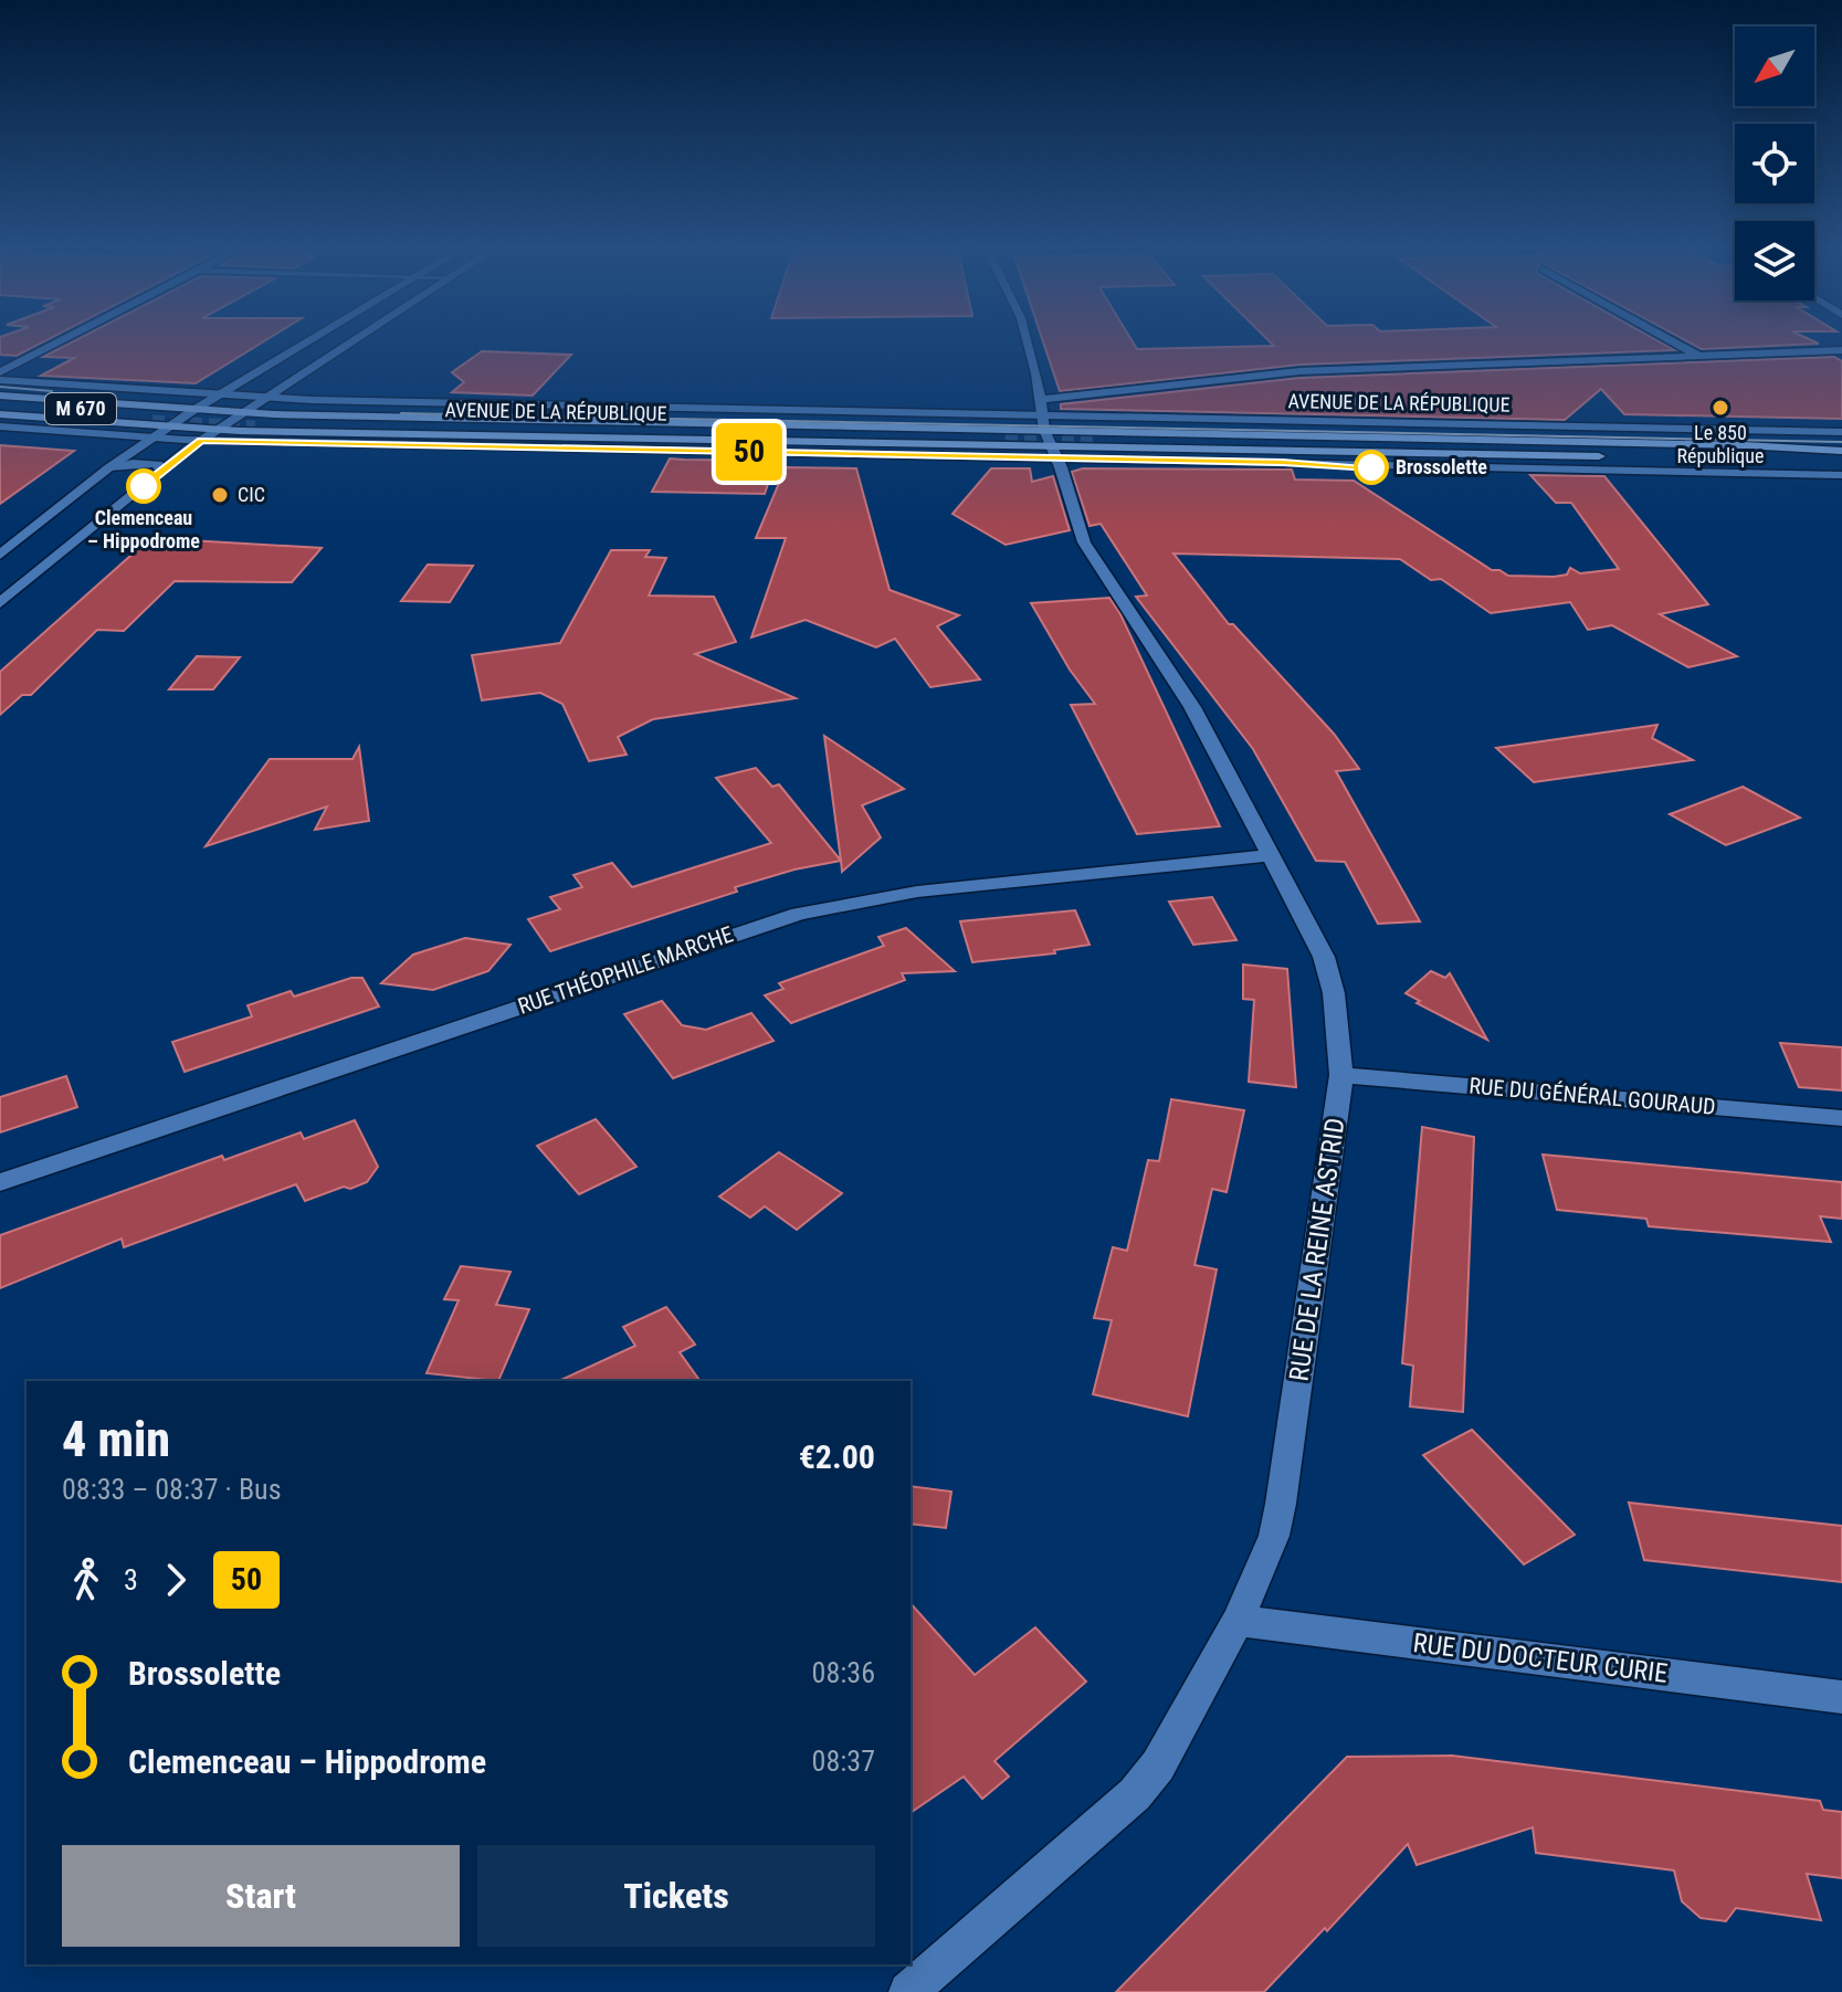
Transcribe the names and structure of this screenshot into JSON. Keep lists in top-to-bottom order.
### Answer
{
  "streets": {
    "main road": ["AVENUE DE LA RÉPUBLIQUE", "M 670"],
    "street": [
      "RUE THÉOPHILE MARCHE",
      "RUE DU GÉNÉRAL GOURAUD",
      "RUE DE LA REINE ASTRID",
      "RUE DU DOCTEUR CURIE"
    ]
  },
  "crossings": [
    ["AVENUE DE LA RÉPUBLIQUE", "RUE DE LA REINE ASTRID"],
    ["RUE THÉOPHILE MARCHE", "RUE DE LA REINE ASTRID"],
    ["RUE DU GÉNÉRAL GOURAUD", "RUE DE LA REINE ASTRID"],
    ["RUE DE LA REINE ASTRID", "RUE DU DOCTEUR CURIE"]
  ],
  "places": [
    "Le 850 République",
    "Brossolette",
    "Clemenceau – Hippodrome",
    "CIC"
  ],
  "lines": ["bus line 50"],
  "north": "bottom left",
  "page": {
    "on_map": "50",
    "heading": ["4 min", "08:33 – 08:37 · Bus", "€2.00"],
    "legs": ["3", "50"],
    "list": [
      {
        "name": "Brossolette",
        "value": "08:36"
      },
      {
        "name": "Clemenceau – Hippodrome",
        "value": "08:37"
      }
    ],
    "buttons": ["Start", "Tickets"]
  }
}
